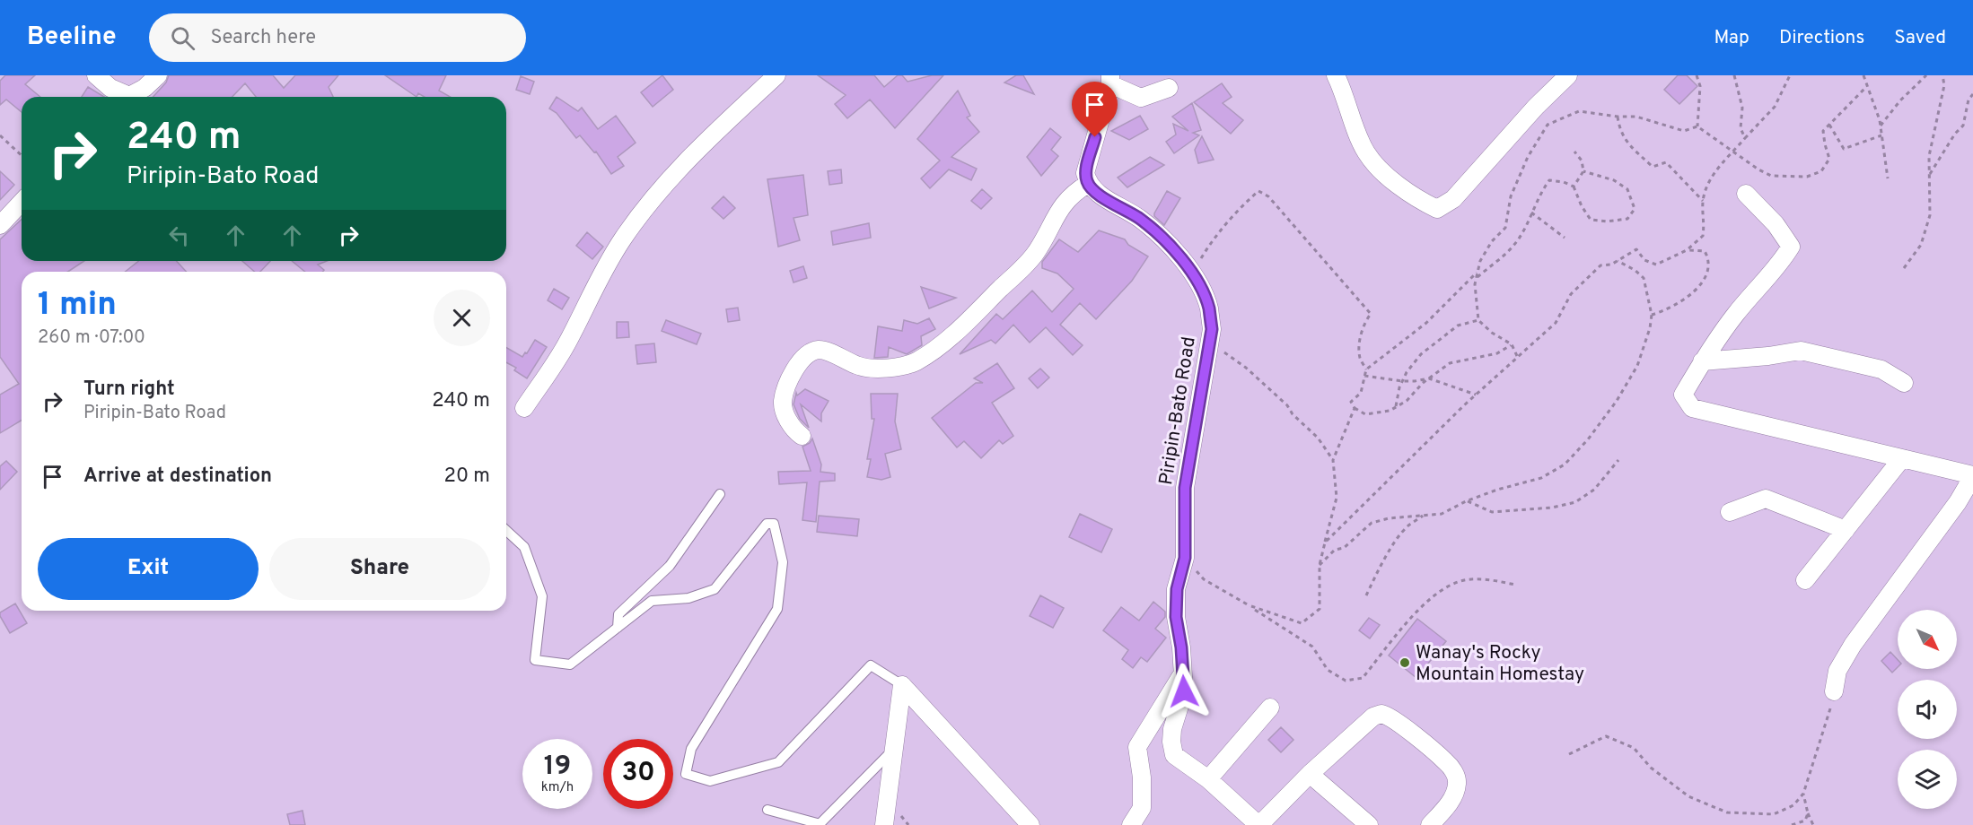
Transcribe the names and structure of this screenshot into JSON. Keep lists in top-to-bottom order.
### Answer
{
  "streets": {
    "street": ["Piripin-Bato Road"]
  },
  "places": ["Wanay's Rocky Mountain Homestay"],
  "north": "bottom right",
  "page": {
    "header": "Beeline",
    "search": "Search here",
    "nav": ["Map", "Directions", "Saved"],
    "turn": ["240 m", "Piripin-Bato Road"],
    "heading": ["1 min", "260 m · 07:00"],
    "list": [
      {
        "name": "Turn right",
        "note": "Piripin-Bato Road",
        "value": "240 m"
      },
      {
        "name": "Arrive at destination",
        "value": "20 m"
      }
    ],
    "buttons": ["Exit", "Share"],
    "speed": "19 km/h",
    "limit": "30"
  }
}
